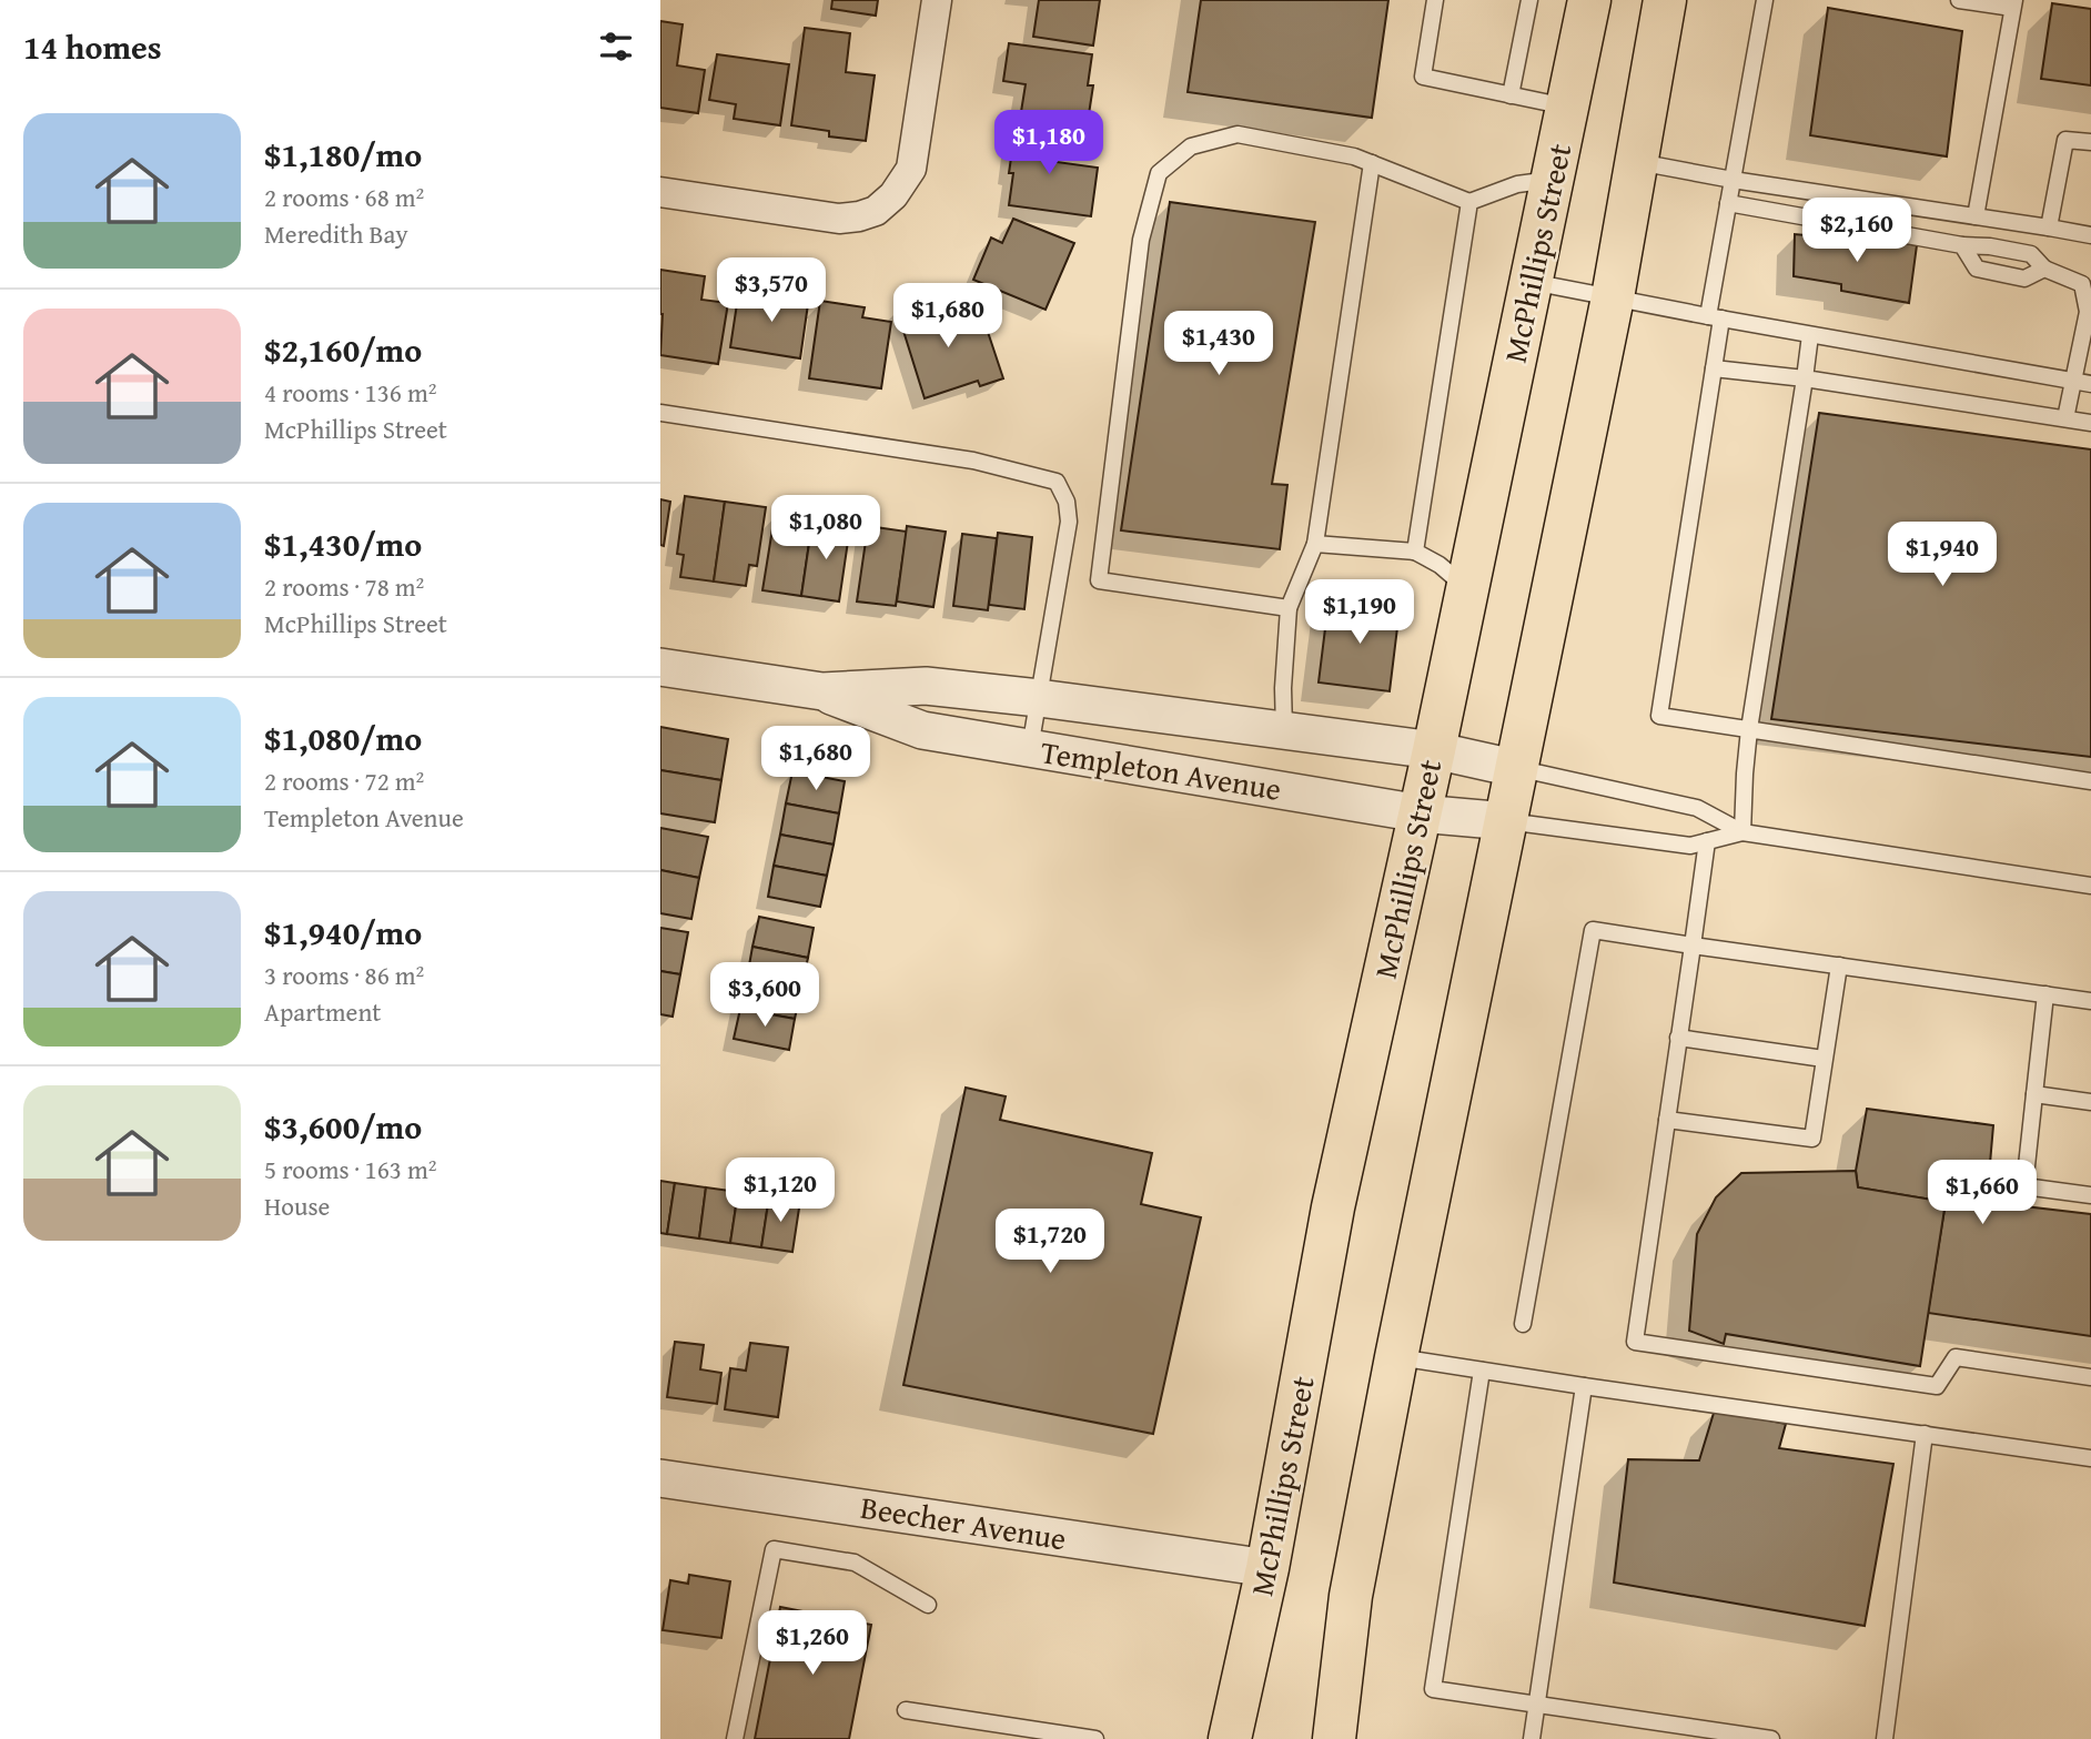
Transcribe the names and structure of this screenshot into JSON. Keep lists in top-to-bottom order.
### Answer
{
  "streets": {
    "main road": ["McPhillips Street"],
    "street": ["Templeton Avenue", "Beecher Avenue"]
  },
  "crossings": [
    ["McPhillips Street", "Templeton Avenue"],
    ["McPhillips Street", "Beecher Avenue"]
  ],
  "page": {
    "heading": "14 homes",
    "list": [
      {
        "name": "$1,180/mo",
        "note": "2 rooms · 68 m² · Meredith Bay"
      },
      {
        "name": "$2,160/mo",
        "note": "4 rooms · 136 m² · McPhillips Street"
      },
      {
        "name": "$1,430/mo",
        "note": "2 rooms · 78 m² · McPhillips Street"
      },
      {
        "name": "$1,080/mo",
        "note": "2 rooms · 72 m² · Templeton Avenue"
      },
      {
        "name": "$1,940/mo",
        "note": "3 rooms · 86 m² · Apartment"
      },
      {
        "name": "$3,600/mo",
        "note": "5 rooms · 163 m² · House"
      }
    ],
    "price": [
      "$1,180",
      "$2,160",
      "$3,570",
      "$1,680",
      "$1,430",
      "$1,080",
      "$1,940",
      "$1,190",
      "$1,680",
      "$3,600",
      "$1,120",
      "$1,660",
      "$1,720",
      "$1,260"
    ]
  }
}
